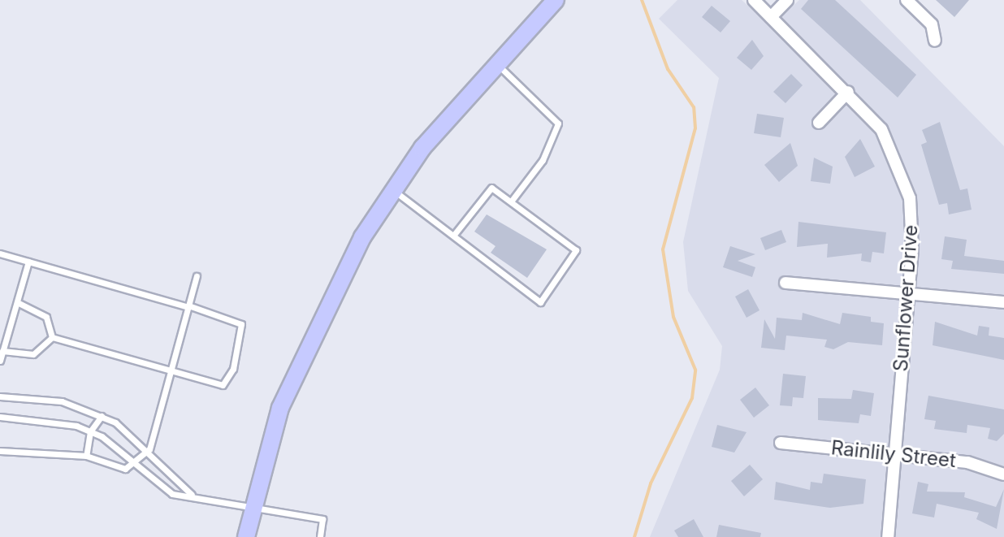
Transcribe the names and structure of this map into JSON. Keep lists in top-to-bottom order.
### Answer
{
  "streets": {
    "street": ["Sunflower Drive", "Rainlily Street"]
  },
  "crossings": [
    ["Sunflower Drive", "Rainlily Street"]
  ]
}
